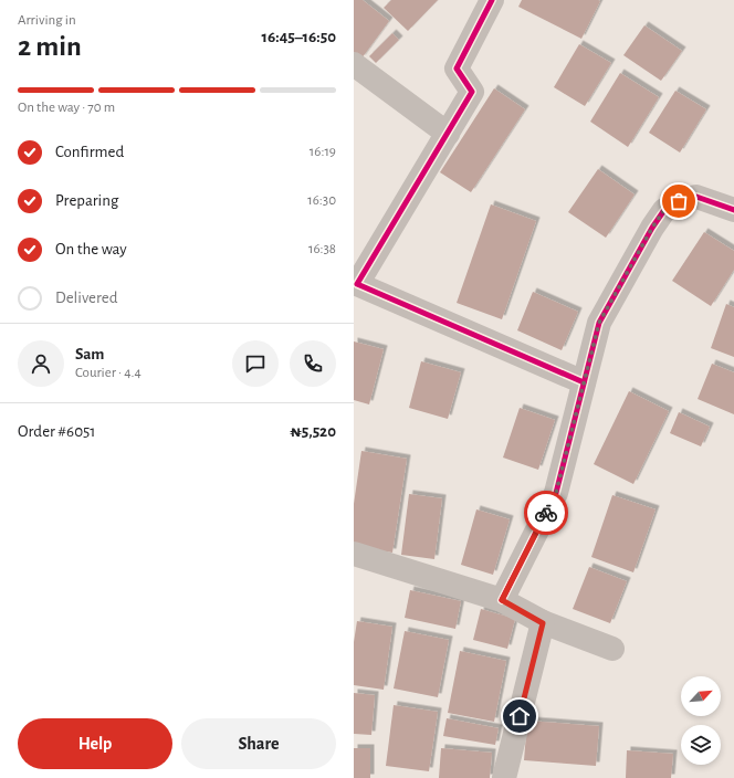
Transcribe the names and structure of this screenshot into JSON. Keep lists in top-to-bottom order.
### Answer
{
  "north": "top right",
  "page": {
    "heading": ["2 min", "Arriving in", "16:45–16:50"],
    "panel": [
      "Sam",
      "Courier · 4.4",
      "Order #6051",
      "₦5,520"
    ],
    "bar": "On the way · 70 m",
    "list": [
      ["Confirmed", "16:19"],
      ["Preparing", "16:30"],
      ["On the way", "16:38"],
      "Delivered"
    ],
    "buttons": ["Help", "Share"]
  }
}
